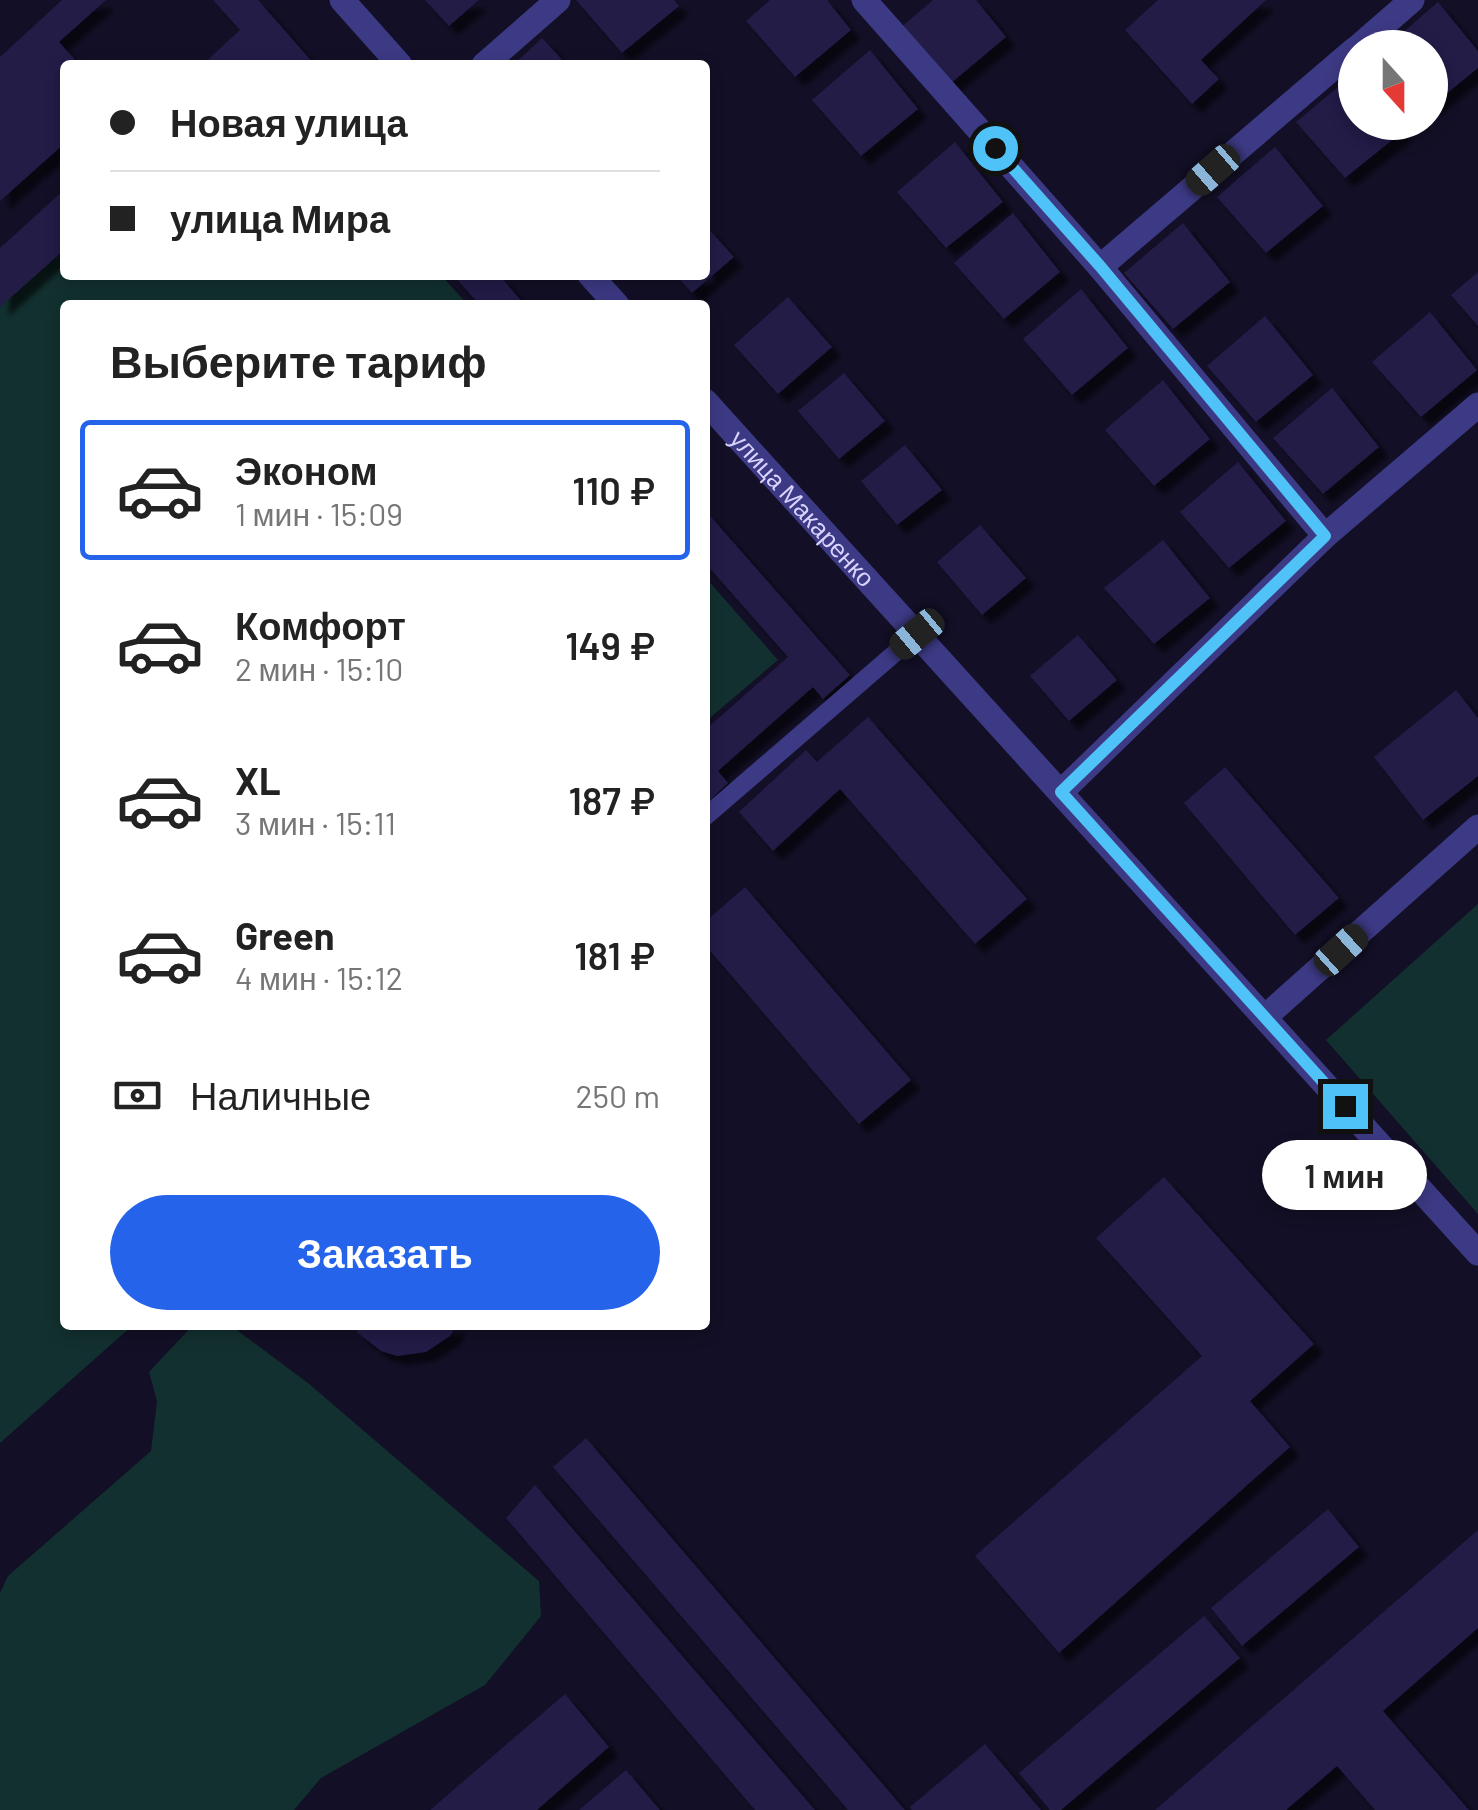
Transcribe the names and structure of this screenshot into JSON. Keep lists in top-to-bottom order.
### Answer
{
  "streets": {
    "street": ["улица Макаренко"]
  },
  "north": "bottom",
  "page": {
    "banner": ["Новая улица", "улица Мира"],
    "heading": "Выберите тариф",
    "list": [
      {
        "name": "Эконом",
        "note": "1 мин · 15:09",
        "value": "110 ₽"
      },
      {
        "name": "Комфорт",
        "note": "2 мин · 15:10",
        "value": "149 ₽"
      },
      {
        "name": "XL",
        "note": "3 мин · 15:11",
        "value": "187 ₽"
      },
      {
        "name": "Green",
        "note": "4 мин · 15:12",
        "value": "181 ₽"
      }
    ],
    "pay": ["Наличные", "250 m"],
    "bubble": "1 мин",
    "buttons": "Заказать"
  }
}
